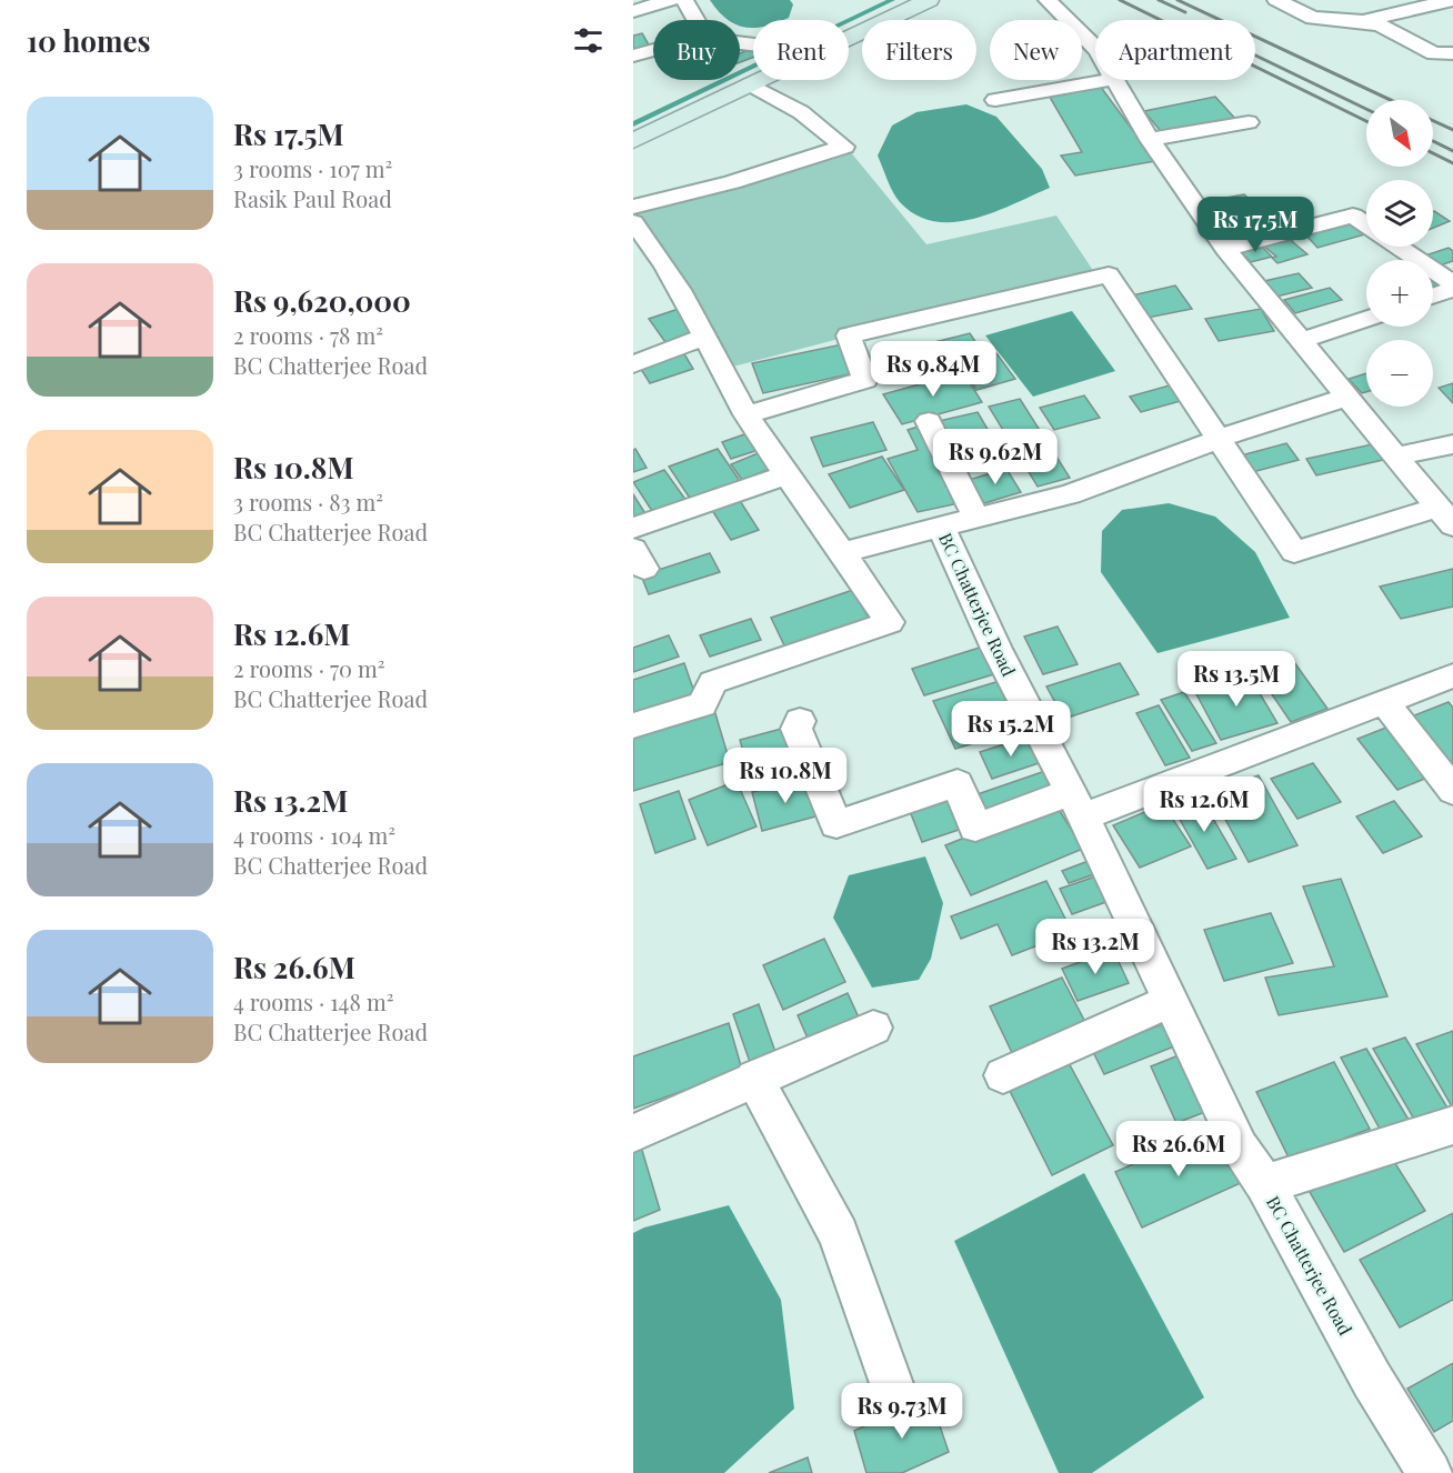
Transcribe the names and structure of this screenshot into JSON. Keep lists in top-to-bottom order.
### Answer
{
  "streets": {
    "street": ["BC Chatterjee Road"]
  },
  "north": "bottom right",
  "page": {
    "heading": "10 homes",
    "chip": [
      "Buy",
      "Rent",
      "Filters",
      "New",
      "Apartment"
    ],
    "list": [
      {
        "name": "Rs 17.5M",
        "note": "3 rooms · 107 m² · Rasik Paul Road"
      },
      {
        "name": "Rs 9,620,000",
        "note": "2 rooms · 78 m² · BC Chatterjee Road"
      },
      {
        "name": "Rs 10.8M",
        "note": "3 rooms · 83 m² · BC Chatterjee Road"
      },
      {
        "name": "Rs 12.6M",
        "note": "2 rooms · 70 m² · BC Chatterjee Road"
      },
      {
        "name": "Rs 13.2M",
        "note": "4 rooms · 104 m² · BC Chatterjee Road"
      },
      {
        "name": "Rs 26.6M",
        "note": "4 rooms · 148 m² · BC Chatterjee Road"
      }
    ],
    "map_buttons": ["+", "−"],
    "price": [
      "Rs 17.5M",
      "Rs 9.84M",
      "Rs 9.62M",
      "Rs 13.5M",
      "Rs 15.2M",
      "Rs 10.8M",
      "Rs 12.6M",
      "Rs 13.2M",
      "Rs 26.6M",
      "Rs 9.73M"
    ]
  }
}
